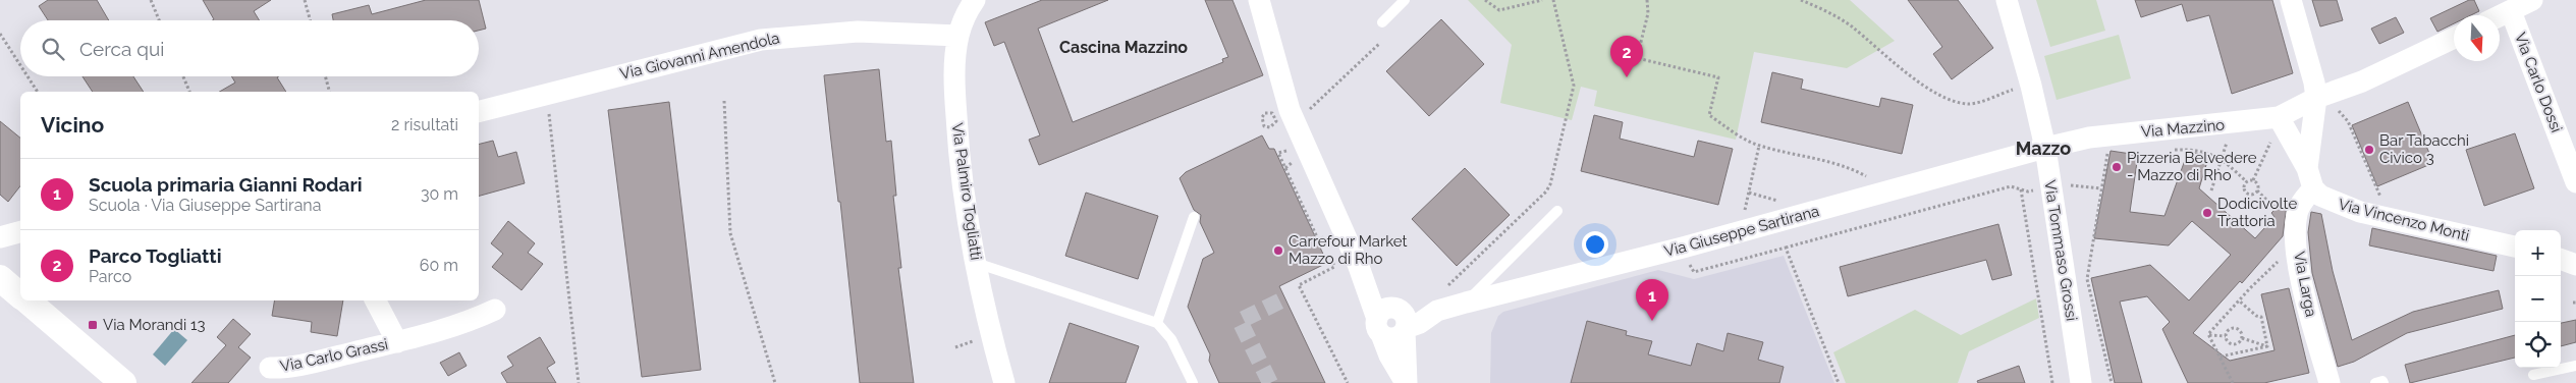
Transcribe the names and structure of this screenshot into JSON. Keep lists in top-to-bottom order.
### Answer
{
  "streets": {
    "street": [
      "Via Giovanni Amendola",
      "Via Carlo Dossi",
      "Via Mazzino",
      "Via Palmiro Togliatti",
      "Via Vincenzo Monti",
      "Via Giuseppe Sartirana",
      "Via Tommaso Grossi",
      "Via Larga",
      "Via Carlo Grassi"
    ]
  },
  "crossings": [
    ["Via Giovanni Amendola", "Via Palmiro Togliatti"],
    ["Via Mazzino", "Via Vincenzo Monti"],
    ["Via Mazzino", "Via Giuseppe Sartirana"],
    ["Via Mazzino", "Via Tommaso Grossi"],
    ["Via Vincenzo Monti", "Via Larga"],
    ["Via Giuseppe Sartirana", "Via Tommaso Grossi"]
  ],
  "districts": ["Cascina Mazzino", "Mazzo"],
  "places": {
    "other": [
      "Bar Tabacchi Civico 3",
      "Pizzeria Belvedere - Mazzo di Rho",
      "Dodicivolte Trattoria",
      "Carrefour Market Mazzo di Rho"
    ],
    "transit": ["Via Morandi 13"]
  },
  "north": "bottom",
  "page": {
    "search": "Cerca qui",
    "pins": ["2", "1"],
    "heading": ["Vicino", "2 risultati"],
    "list": [
      {
        "mark": "1",
        "name": "Scuola primaria Gianni Rodari",
        "note": "Scuola · Via Giuseppe Sartirana",
        "value": "30 m"
      },
      {
        "mark": "2",
        "name": "Parco Togliatti",
        "note": "Parco",
        "value": "60 m"
      }
    ],
    "map_buttons": ["+", "−"]
  }
}
